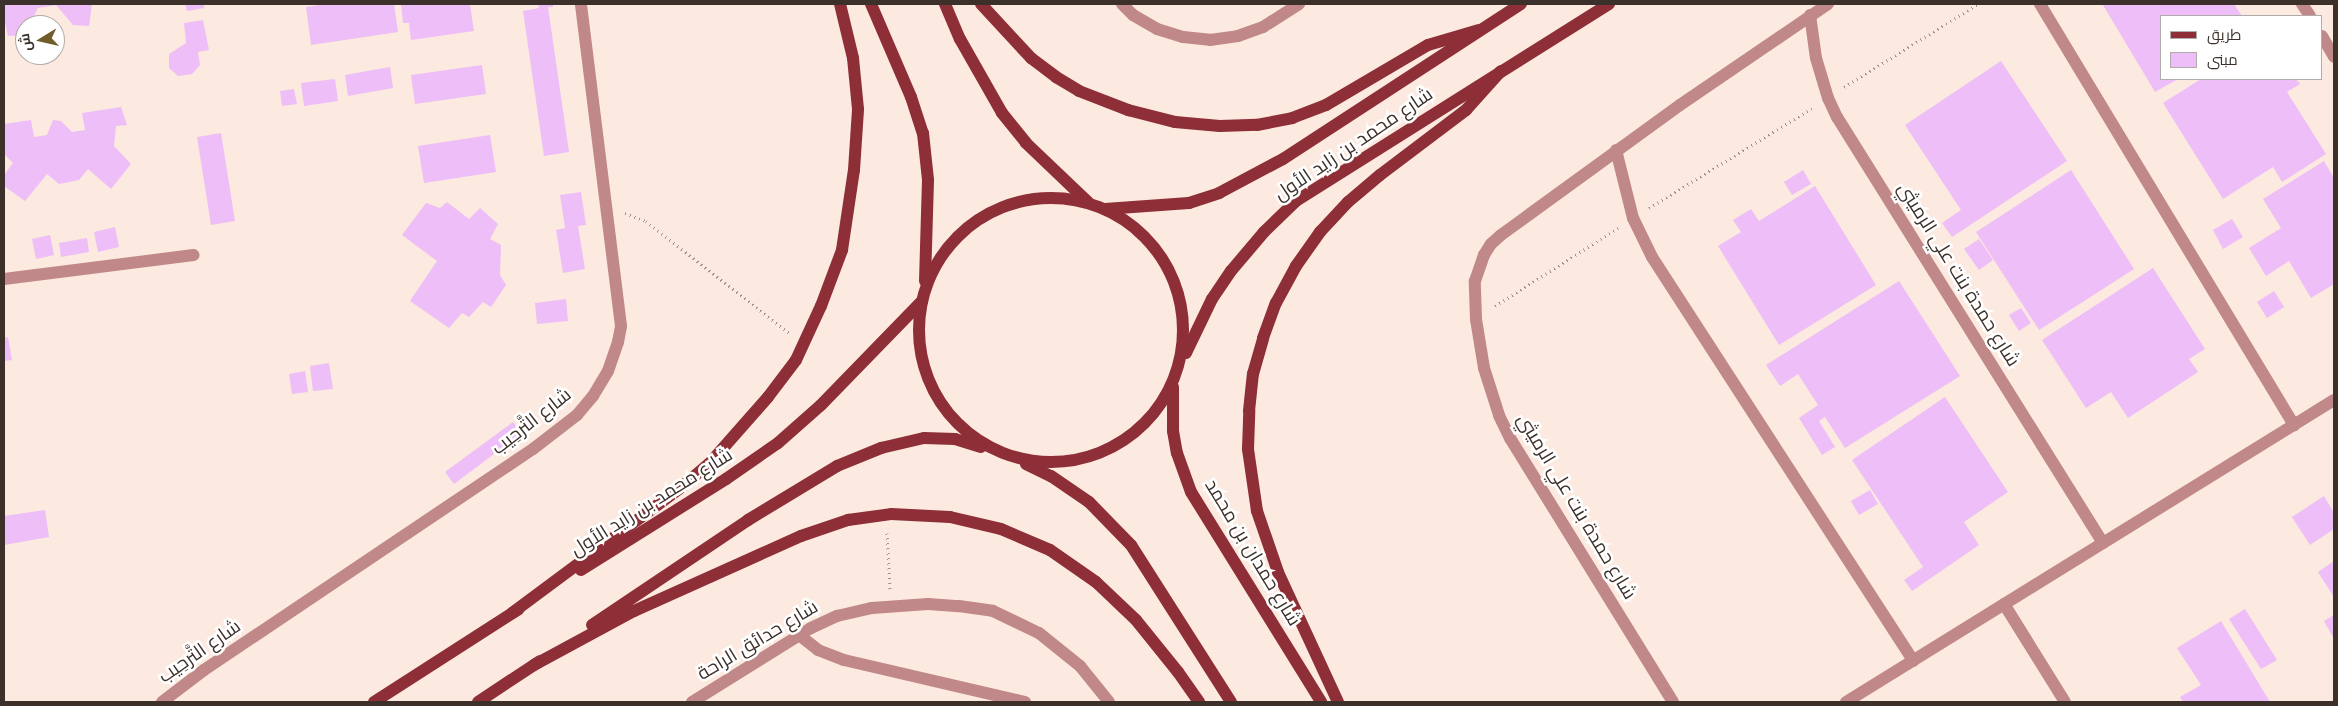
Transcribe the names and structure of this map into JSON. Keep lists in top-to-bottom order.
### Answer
{
  "streets": {
    "main road": ["شارع محمد بن زايد الأول", "شارع حمدان بن محمد"],
    "street": ["شارع حمدة بنت علي الرميثي", "شارع التَّرحِيب", "شارع حدائق الراحة"]
  },
  "crossings": [
    ["شارع محمد بن زايد الأول", "شارع حمدان بن محمد"]
  ],
  "legend": ["طريق", "مبنى"],
  "north": "left"
}
